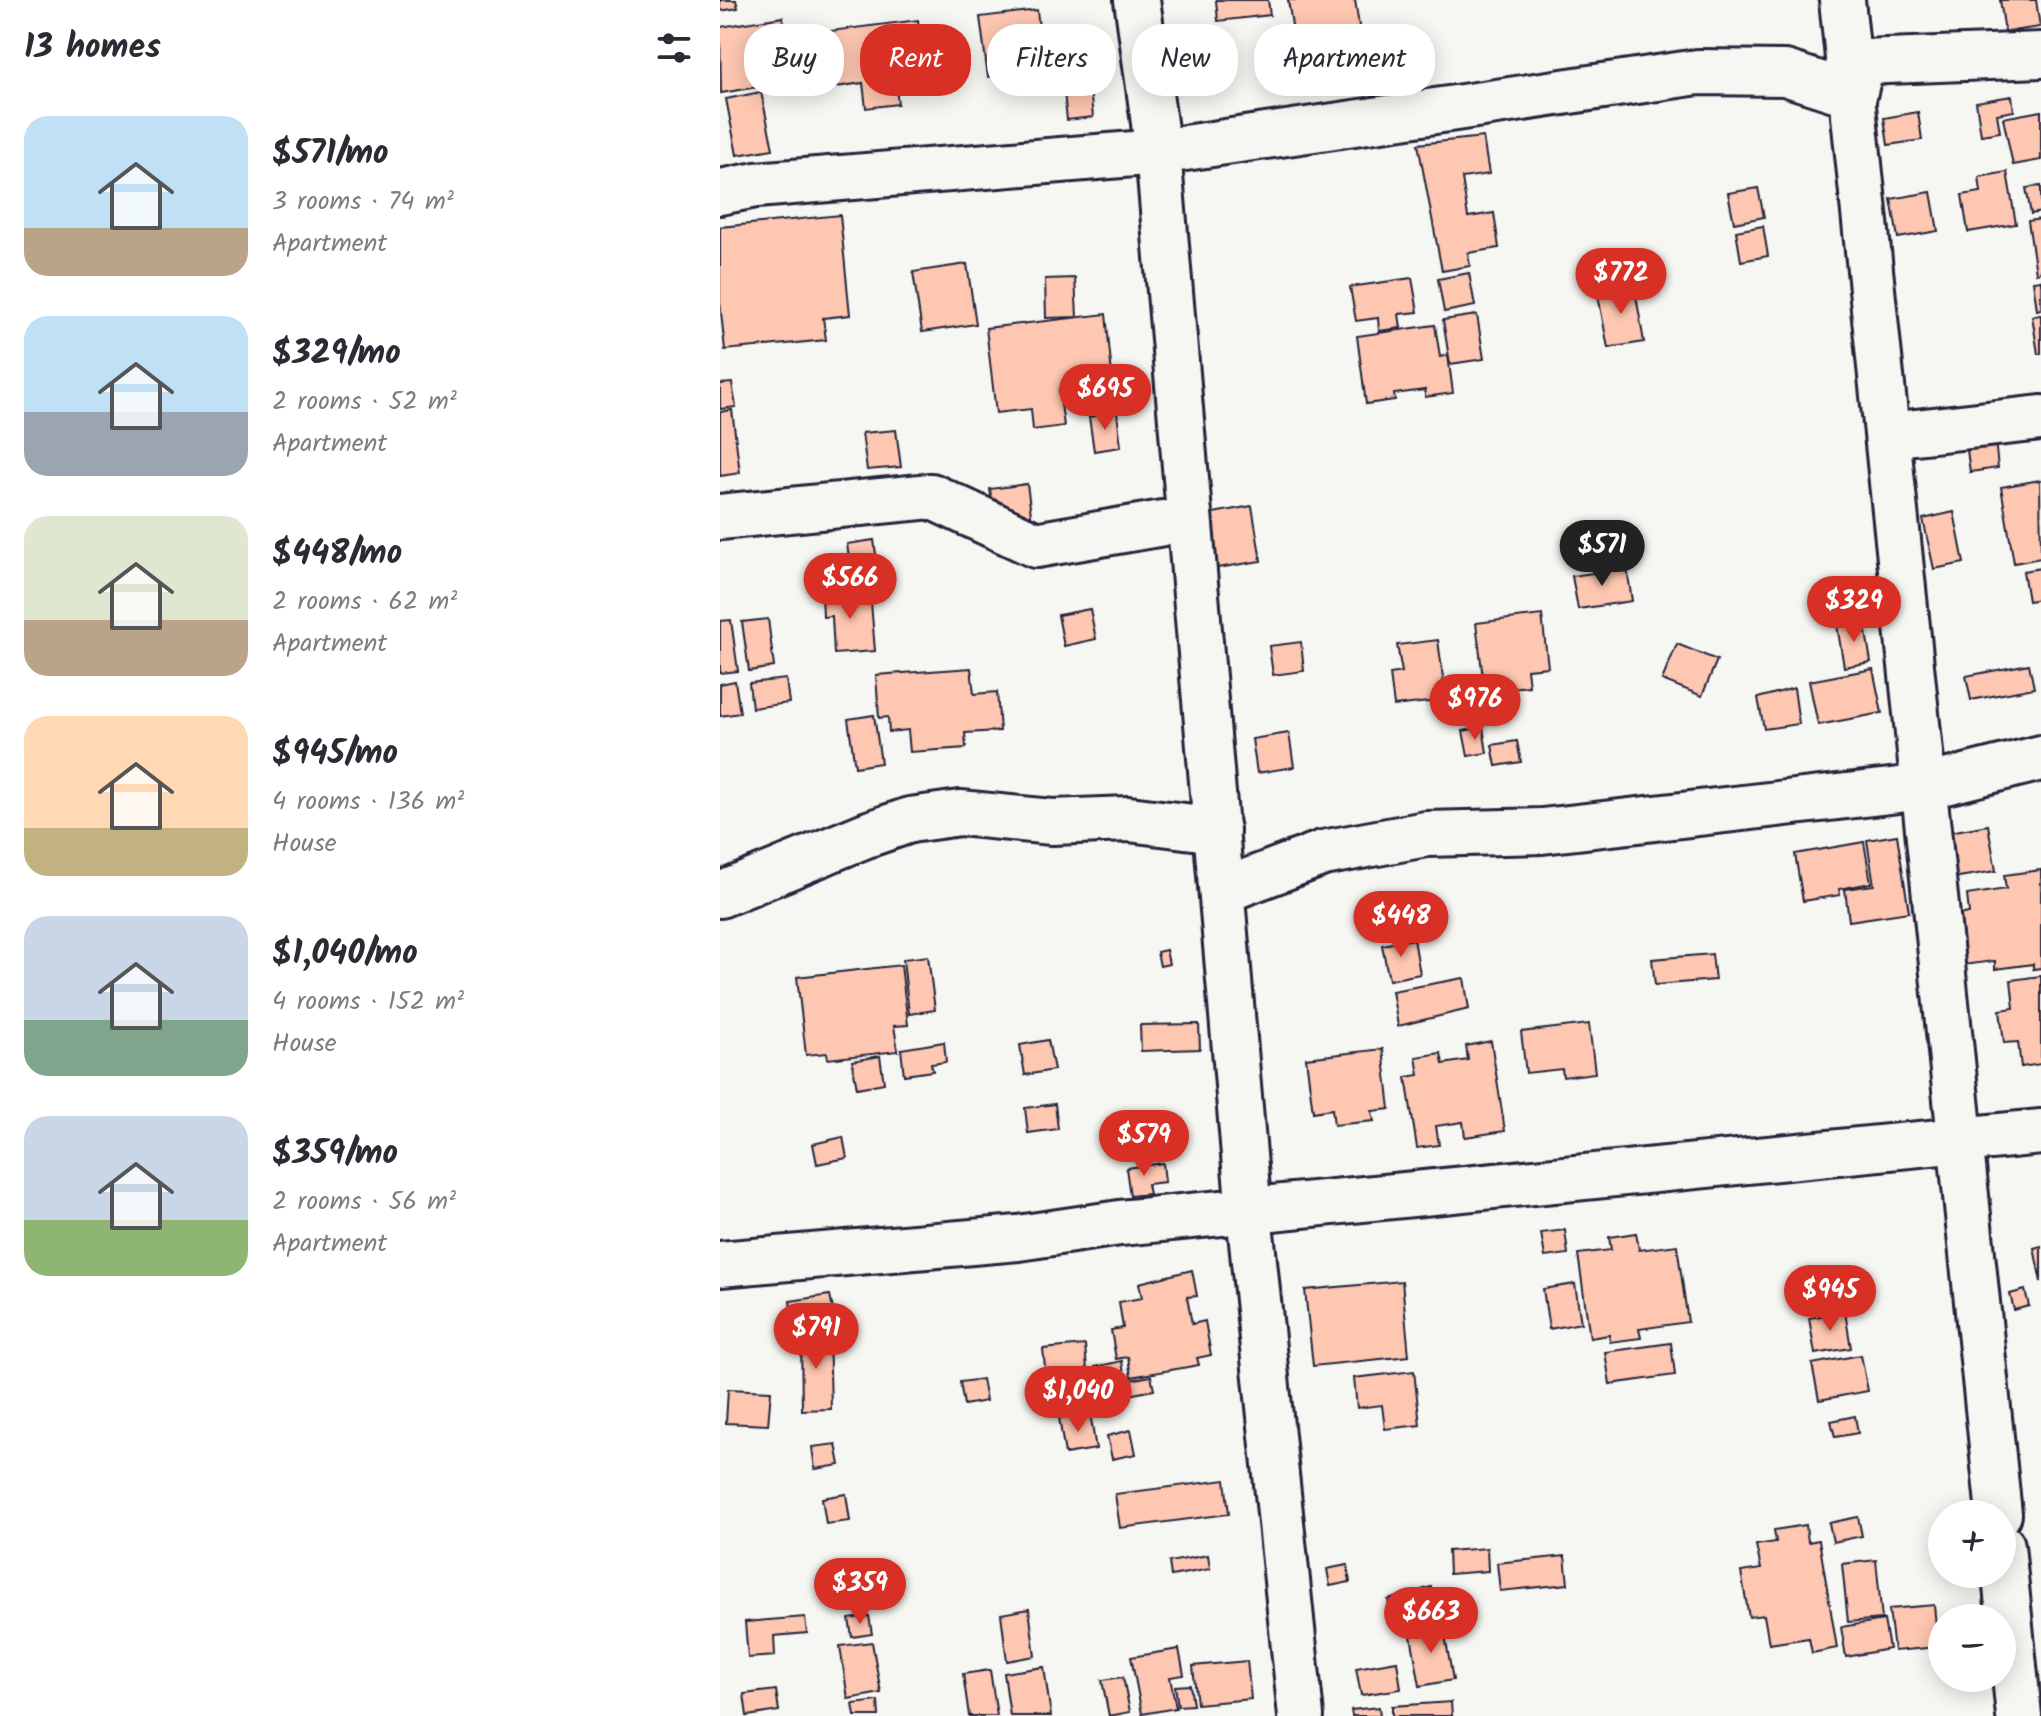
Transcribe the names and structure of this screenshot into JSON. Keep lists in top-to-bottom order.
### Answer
{
  "page": {
    "heading": "13 homes",
    "chip": [
      "Buy",
      "Rent",
      "Filters",
      "New",
      "Apartment"
    ],
    "list": [
      {
        "name": "$571/mo",
        "note": "3 rooms · 74 m² · Apartment"
      },
      {
        "name": "$329/mo",
        "note": "2 rooms · 52 m² · Apartment"
      },
      {
        "name": "$448/mo",
        "note": "2 rooms · 62 m² · Apartment"
      },
      {
        "name": "$945/mo",
        "note": "4 rooms · 136 m² · House"
      },
      {
        "name": "$1,040/mo",
        "note": "4 rooms · 152 m² · House"
      },
      {
        "name": "$359/mo",
        "note": "2 rooms · 56 m² · Apartment"
      }
    ],
    "price": [
      "$772",
      "$695",
      "$571",
      "$566",
      "$329",
      "$976",
      "$448",
      "$579",
      "$945",
      "$791",
      "$1,040",
      "$359",
      "$663"
    ],
    "map_buttons": ["+", "−"]
  }
}
